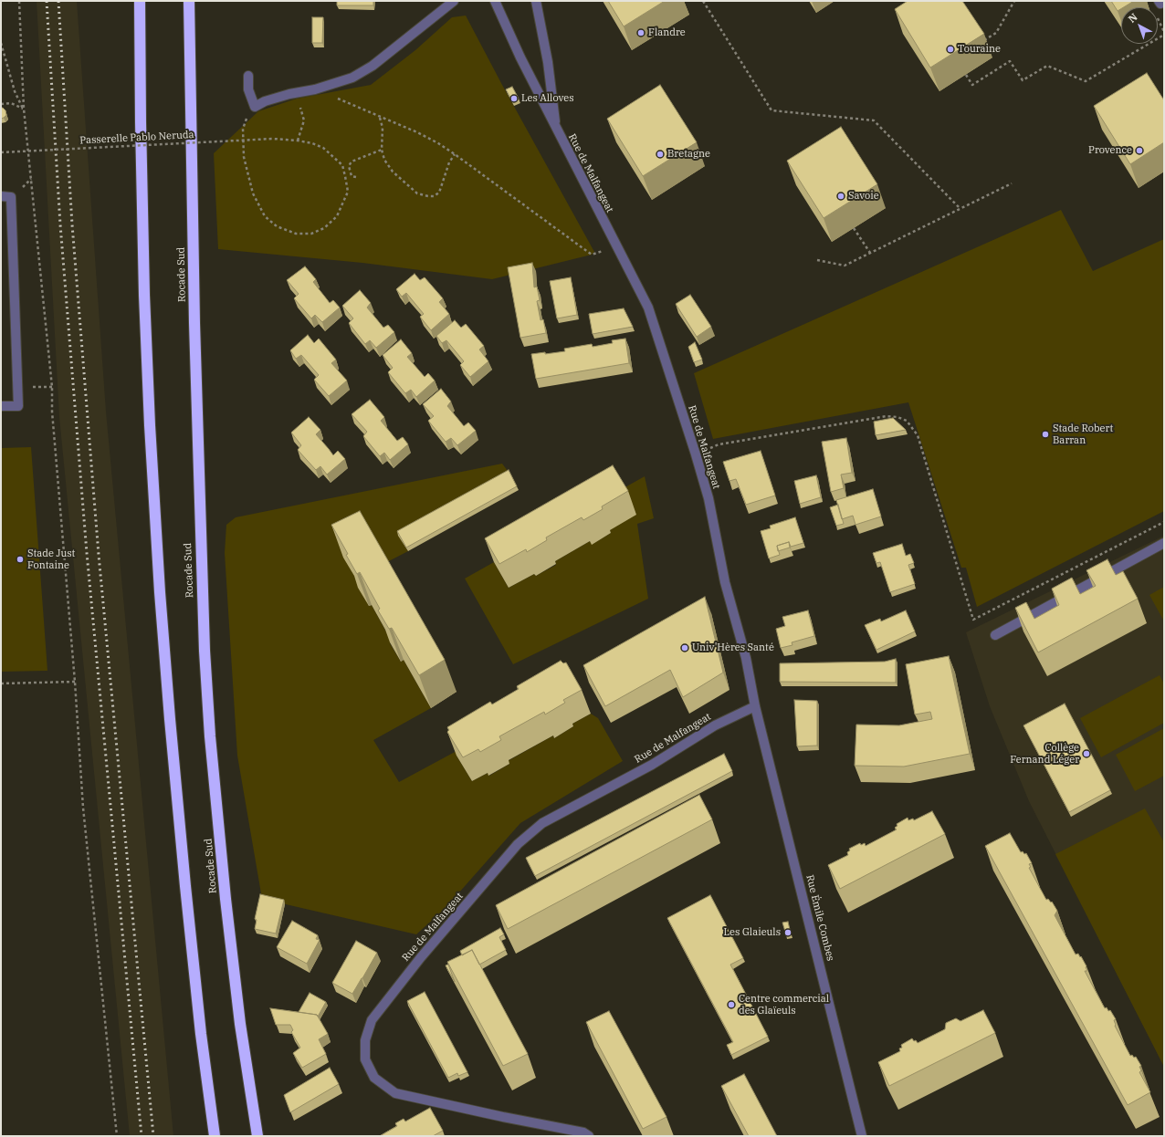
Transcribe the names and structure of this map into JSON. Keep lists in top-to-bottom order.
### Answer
{
  "streets": {
    "highway": ["Rocade Sud"],
    "street": ["Rue de Malfangeat", "Rue Émile Combes"],
    "path": ["Passerelle Pablo Neruda"]
  },
  "crossings": [
    ["Rue de Malfangeat", "Rue Émile Combes"]
  ],
  "places": [
    "Flandre",
    "Touraine",
    "Les Alloves",
    "Provence",
    "Bretagne",
    "Savoie",
    "Stade Robert Barran",
    "Stade Just Fontaine",
    "Univ'Hères Santé",
    "Collège Fernand Léger",
    "Les Glaieuls",
    "Centre commercial des Glaïeuls"
  ],
  "north": "top left"
}
